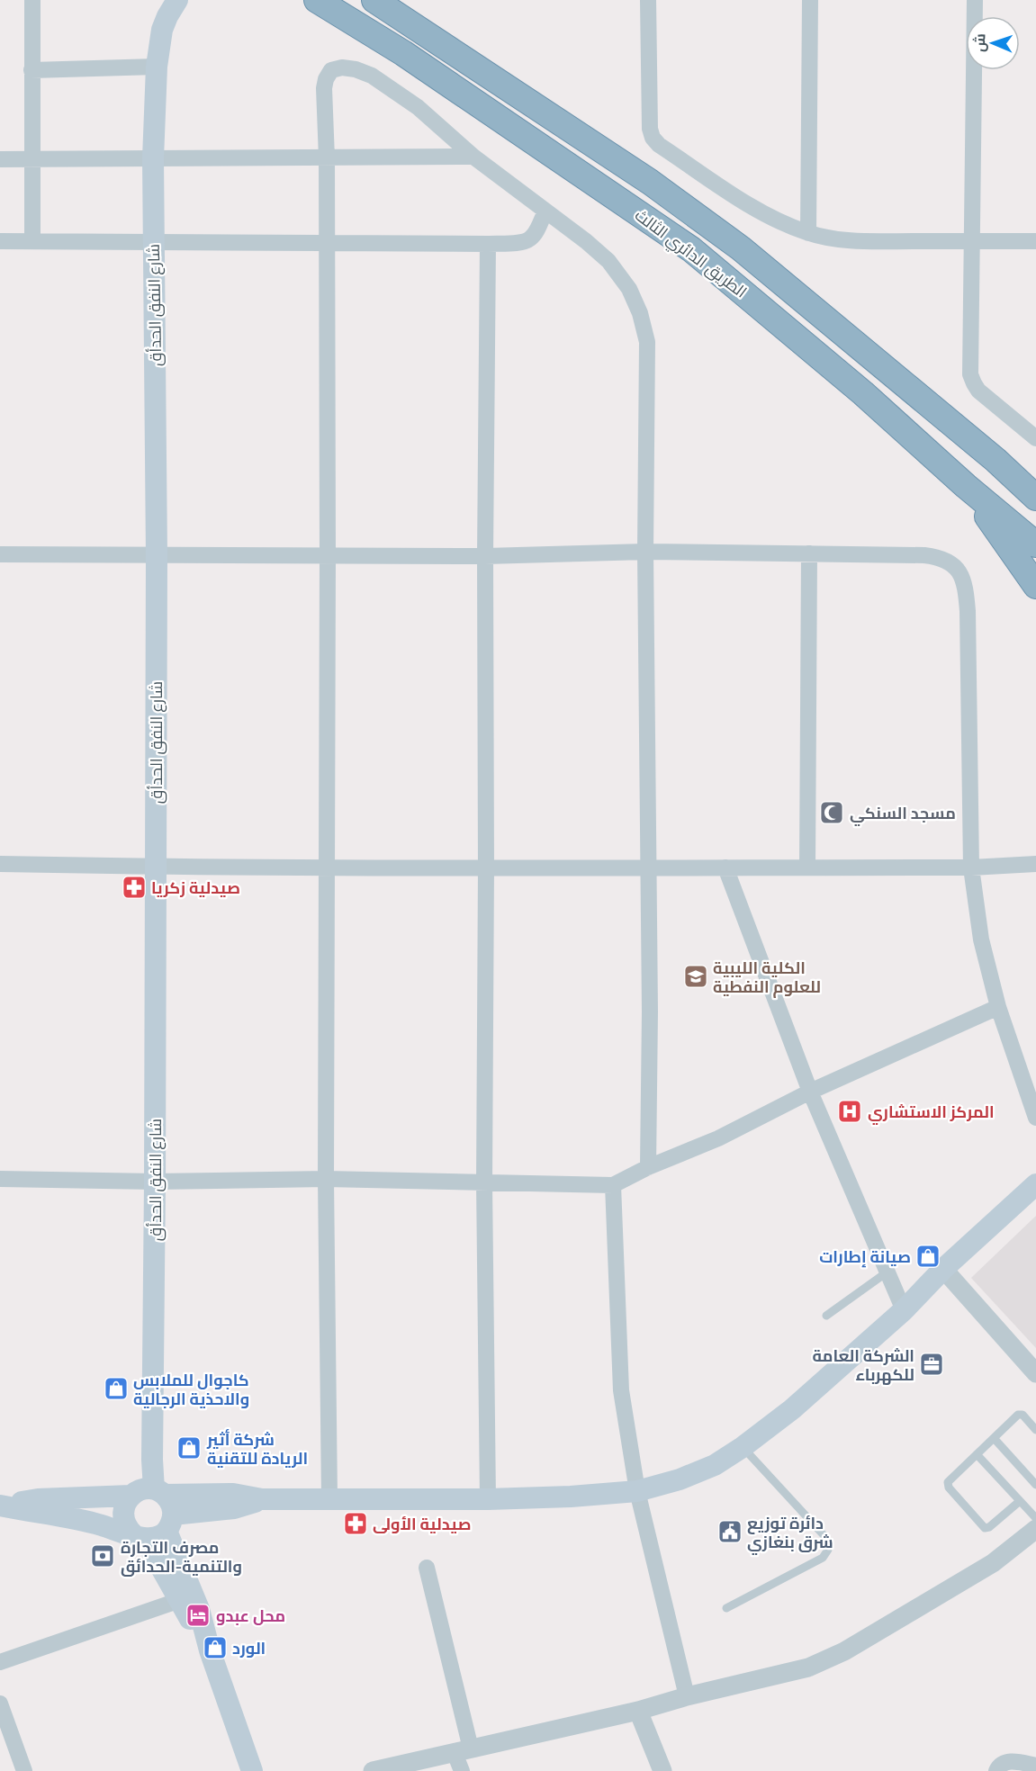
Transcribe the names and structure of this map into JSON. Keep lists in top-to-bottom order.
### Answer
{
  "streets": {
    "highway": ["الطريق الدائري الثالث"],
    "main road": ["شارع النفق الحدأق"]
  },
  "places": {
    "mosque": ["مسجد السنكي"],
    "pharmacy": ["صيدلية زكريا", "صيدلية الأولى"],
    "school or university": ["الكلية الليبية للعلوم النفطية"],
    "hospital": ["المركز الاستشاري"],
    "shop": [
      "صيانة إطارات",
      "كاجوال للملابس والاحذية الرجالية",
      "شركة أثير الريادة للتقنية",
      "الورد"
    ],
    "office": ["الشركة العامة للكهرباء"],
    "public building": ["دائرة توزيع شرق بنغازي"],
    "bank": ["مصرف التجارة والتنمية-الحدائق"],
    "hotel": ["محل عبدو"]
  },
  "north": "left"
}
